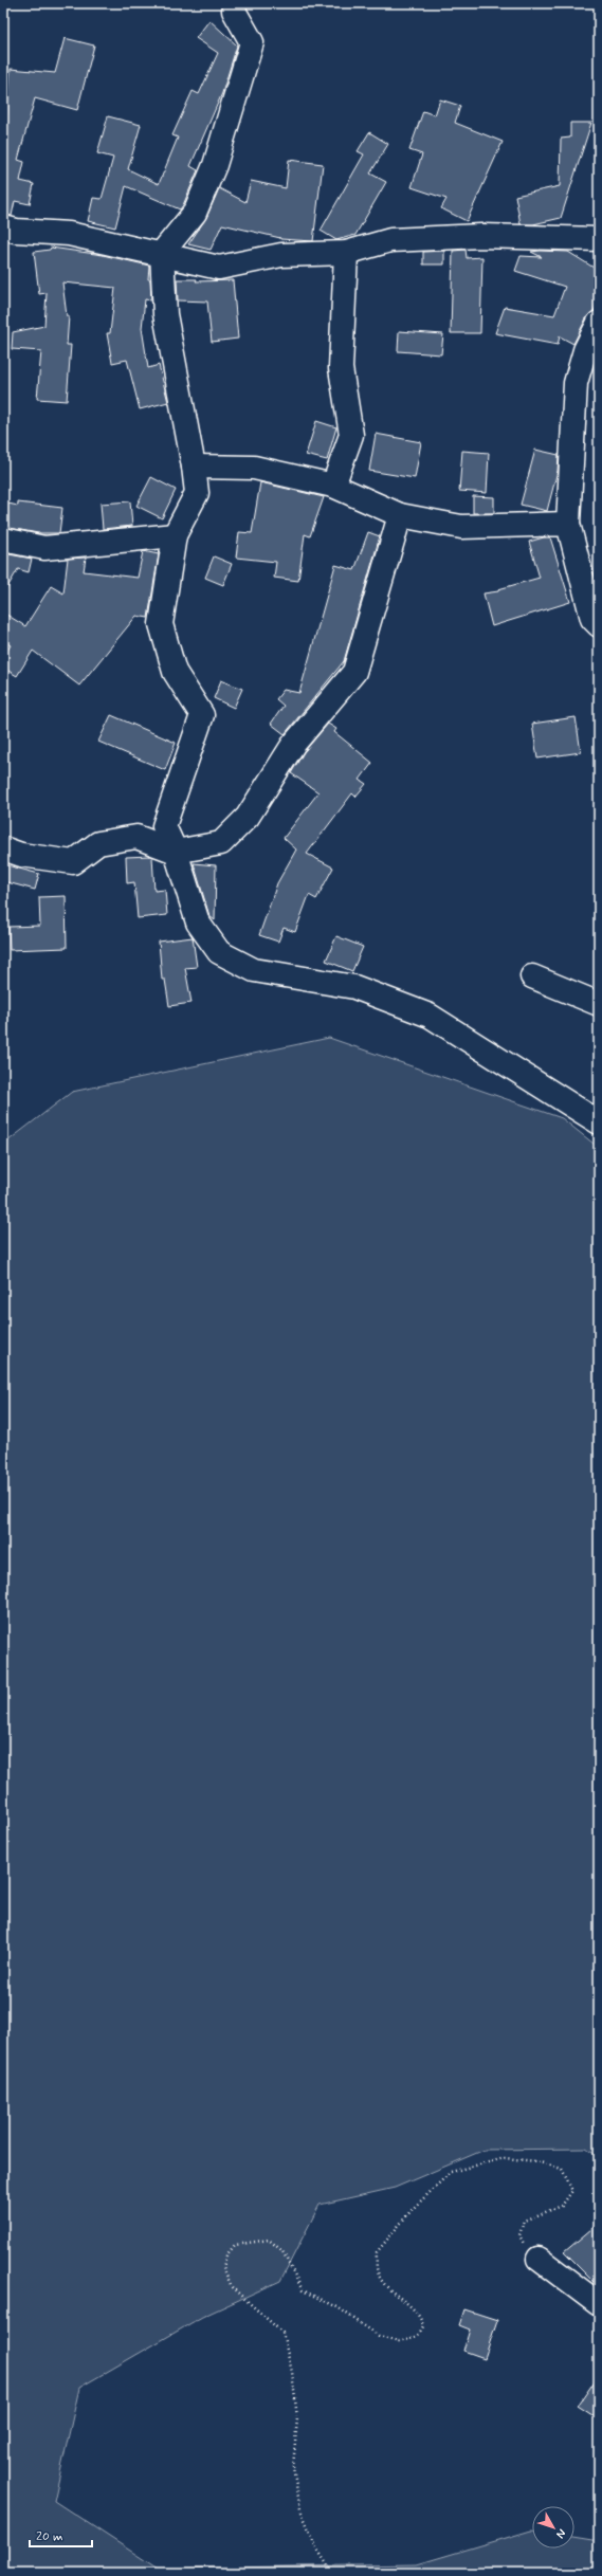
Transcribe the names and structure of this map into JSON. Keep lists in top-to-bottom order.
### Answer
{
  "scale_bar": "20 m",
  "north": "bottom right"
}
